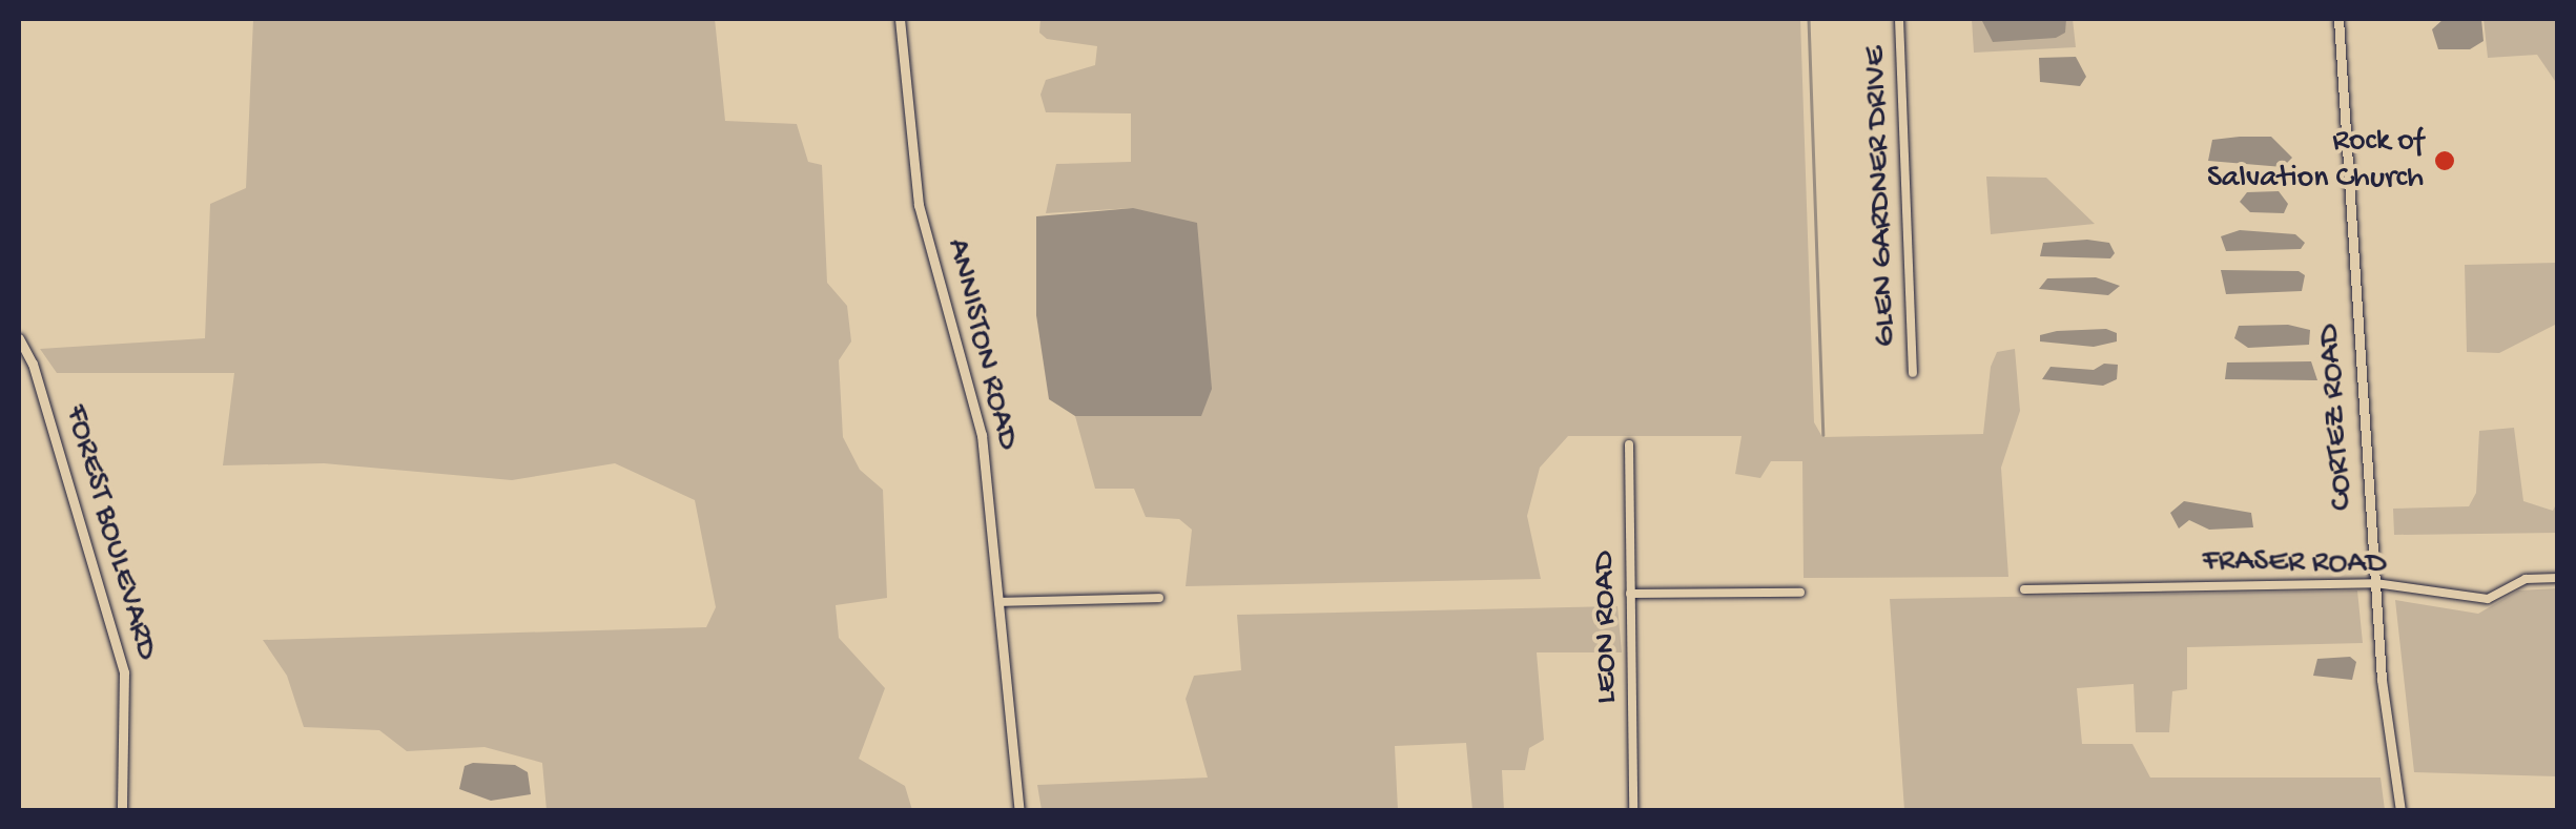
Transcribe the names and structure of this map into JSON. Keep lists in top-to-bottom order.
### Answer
{
  "streets": {
    "street": [
      "GLEN GARDNER DRIVE",
      "ANNISTON ROAD",
      "CORTEZ ROAD",
      "FOREST BOULEVARD",
      "FRASER ROAD",
      "LEON ROAD"
    ]
  },
  "crossings": [
    ["CORTEZ ROAD", "FRASER ROAD"]
  ],
  "places": ["Rock of Salvation Church"]
}
